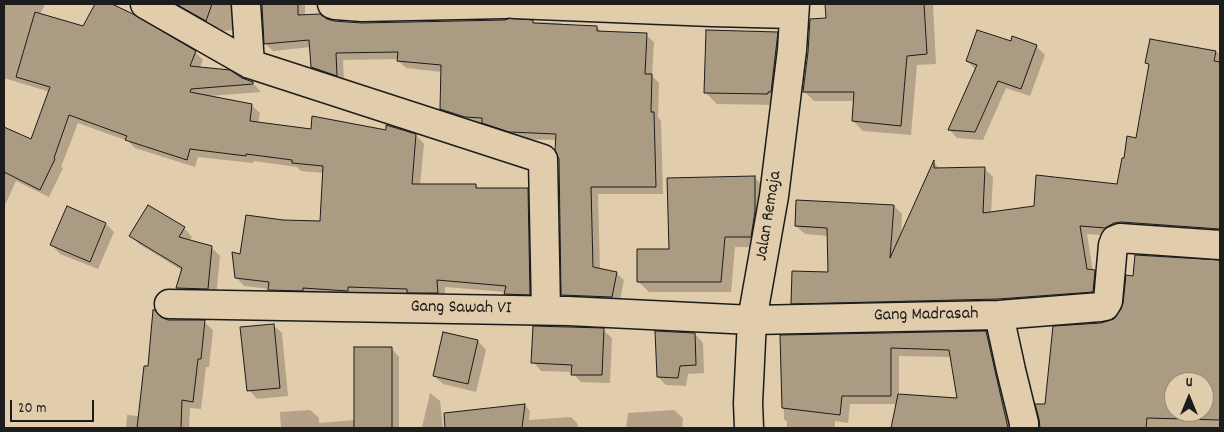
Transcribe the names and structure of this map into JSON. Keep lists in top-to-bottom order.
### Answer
{
  "streets": {
    "street": ["Jalan Remaja", "Gang Sawah VI", "Gang Madrasah"]
  },
  "crossings": [
    ["Jalan Remaja", "Gang Sawah VI"],
    ["Jalan Remaja", "Gang Madrasah"],
    ["Gang Sawah VI", "Gang Madrasah"]
  ],
  "scale_bar": "20 m",
  "north": "top"
}
